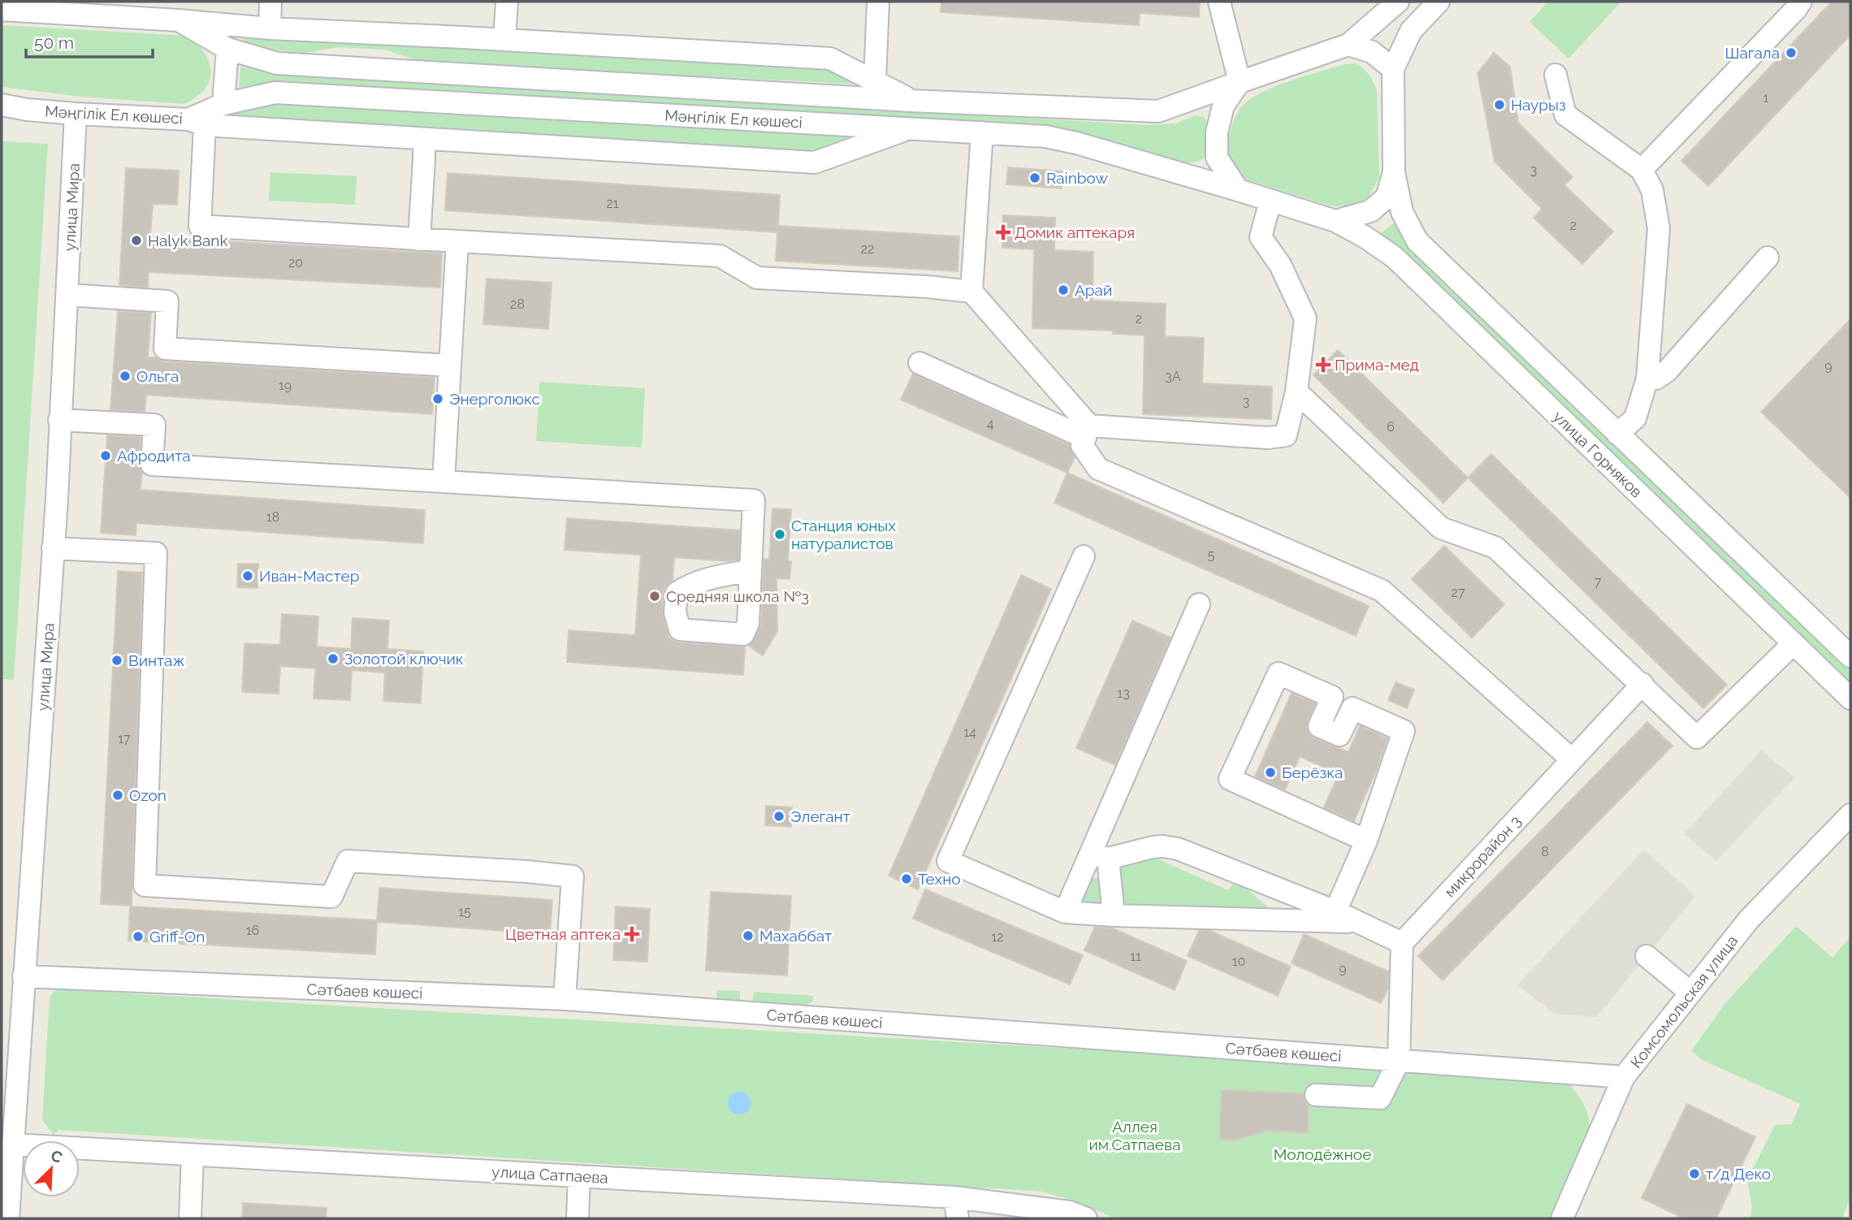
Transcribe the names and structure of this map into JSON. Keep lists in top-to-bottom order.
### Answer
{
  "streets": {
    "street": [
      "Мәңгілік Ел көшесі",
      "улица Мира",
      "улица Горняков",
      "микрорайон 3",
      "Сәтбаев көшесі",
      "Комсомольская улица",
      "улица Сатпаева"
    ]
  },
  "crossings": [
    ["Мәңгілік Ел көшесі", "улица Мира"],
    ["Мәңгілік Ел көшесі", "улица Горняков"],
    ["улица Мира", "Сәтбаев көшесі"],
    ["улица Мира", "улица Сатпаева"],
    ["Сәтбаев көшесі", "Комсомольская улица"]
  ],
  "parks": ["Аллея им.Сатпаева", "Молодёжное"],
  "places": {
    "other": [
      "Шагала",
      "Наурыз",
      "Rainbow",
      "Halyk Bank",
      "Арай",
      "Ольга",
      "Энерголюкс",
      "Афродита",
      "Станция юных натуралистов",
      "Иван-Мастер",
      "Средняя школа №3",
      "Золотой ключик",
      "Винтаж",
      "Берёзка",
      "Ozon",
      "Элегант",
      "Техно",
      "Махаббат",
      "Griff-On",
      "т/д Деко"
    ],
    "health": ["Домик аптекаря", "Прима-мед", "Цветная аптека"]
  },
  "house_numbers": [
    "1",
    "3",
    "21",
    "2",
    "22",
    "20",
    "28",
    "2",
    "9",
    "3А",
    "19",
    "3",
    "4",
    "6",
    "18",
    "5",
    "7",
    "27",
    "13",
    "14",
    "17",
    "8",
    "15",
    "16",
    "12",
    "11",
    "10",
    "9"
  ],
  "scale_bar": "50 m",
  "north": "top right"
}
